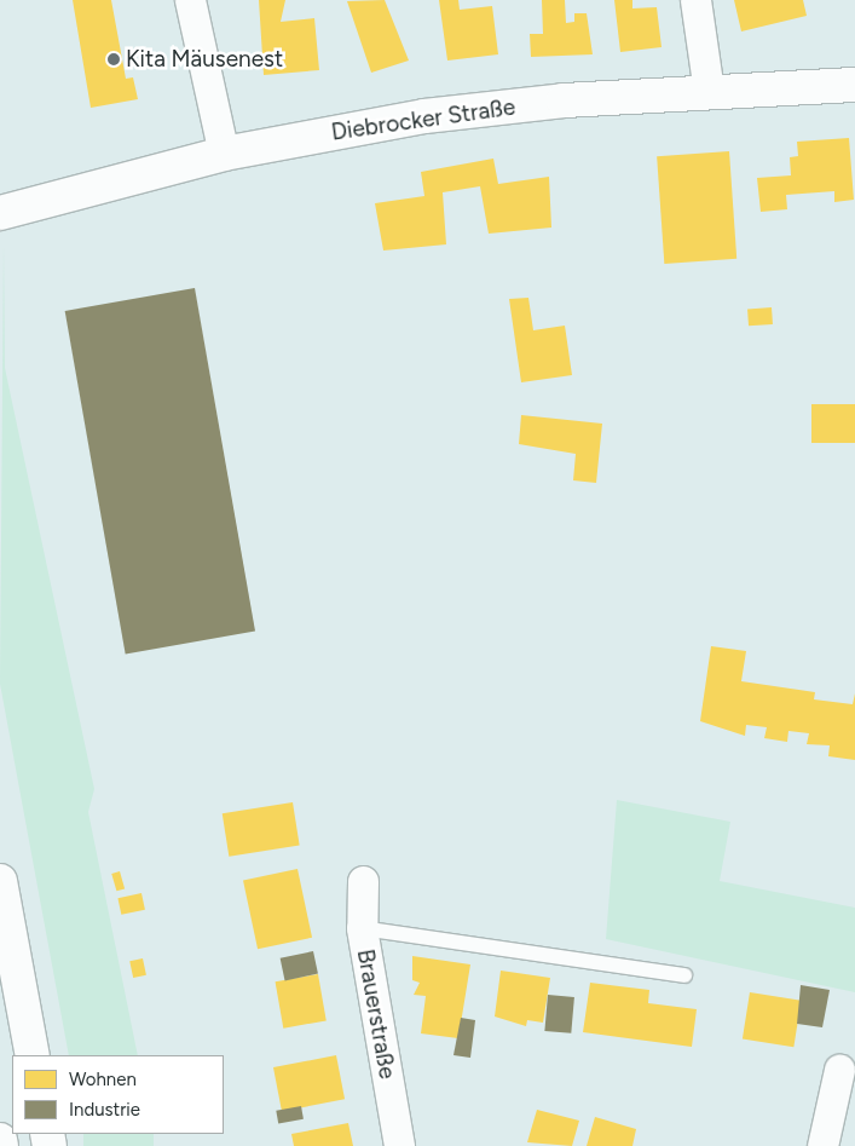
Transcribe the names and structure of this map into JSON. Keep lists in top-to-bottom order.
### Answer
{
  "streets": {
    "main road": ["Diebrocker Straße"],
    "street": ["Brauerstraße"]
  },
  "places": ["Kita Mäusenest"],
  "legend": ["Wohnen", "Industrie"]
}
